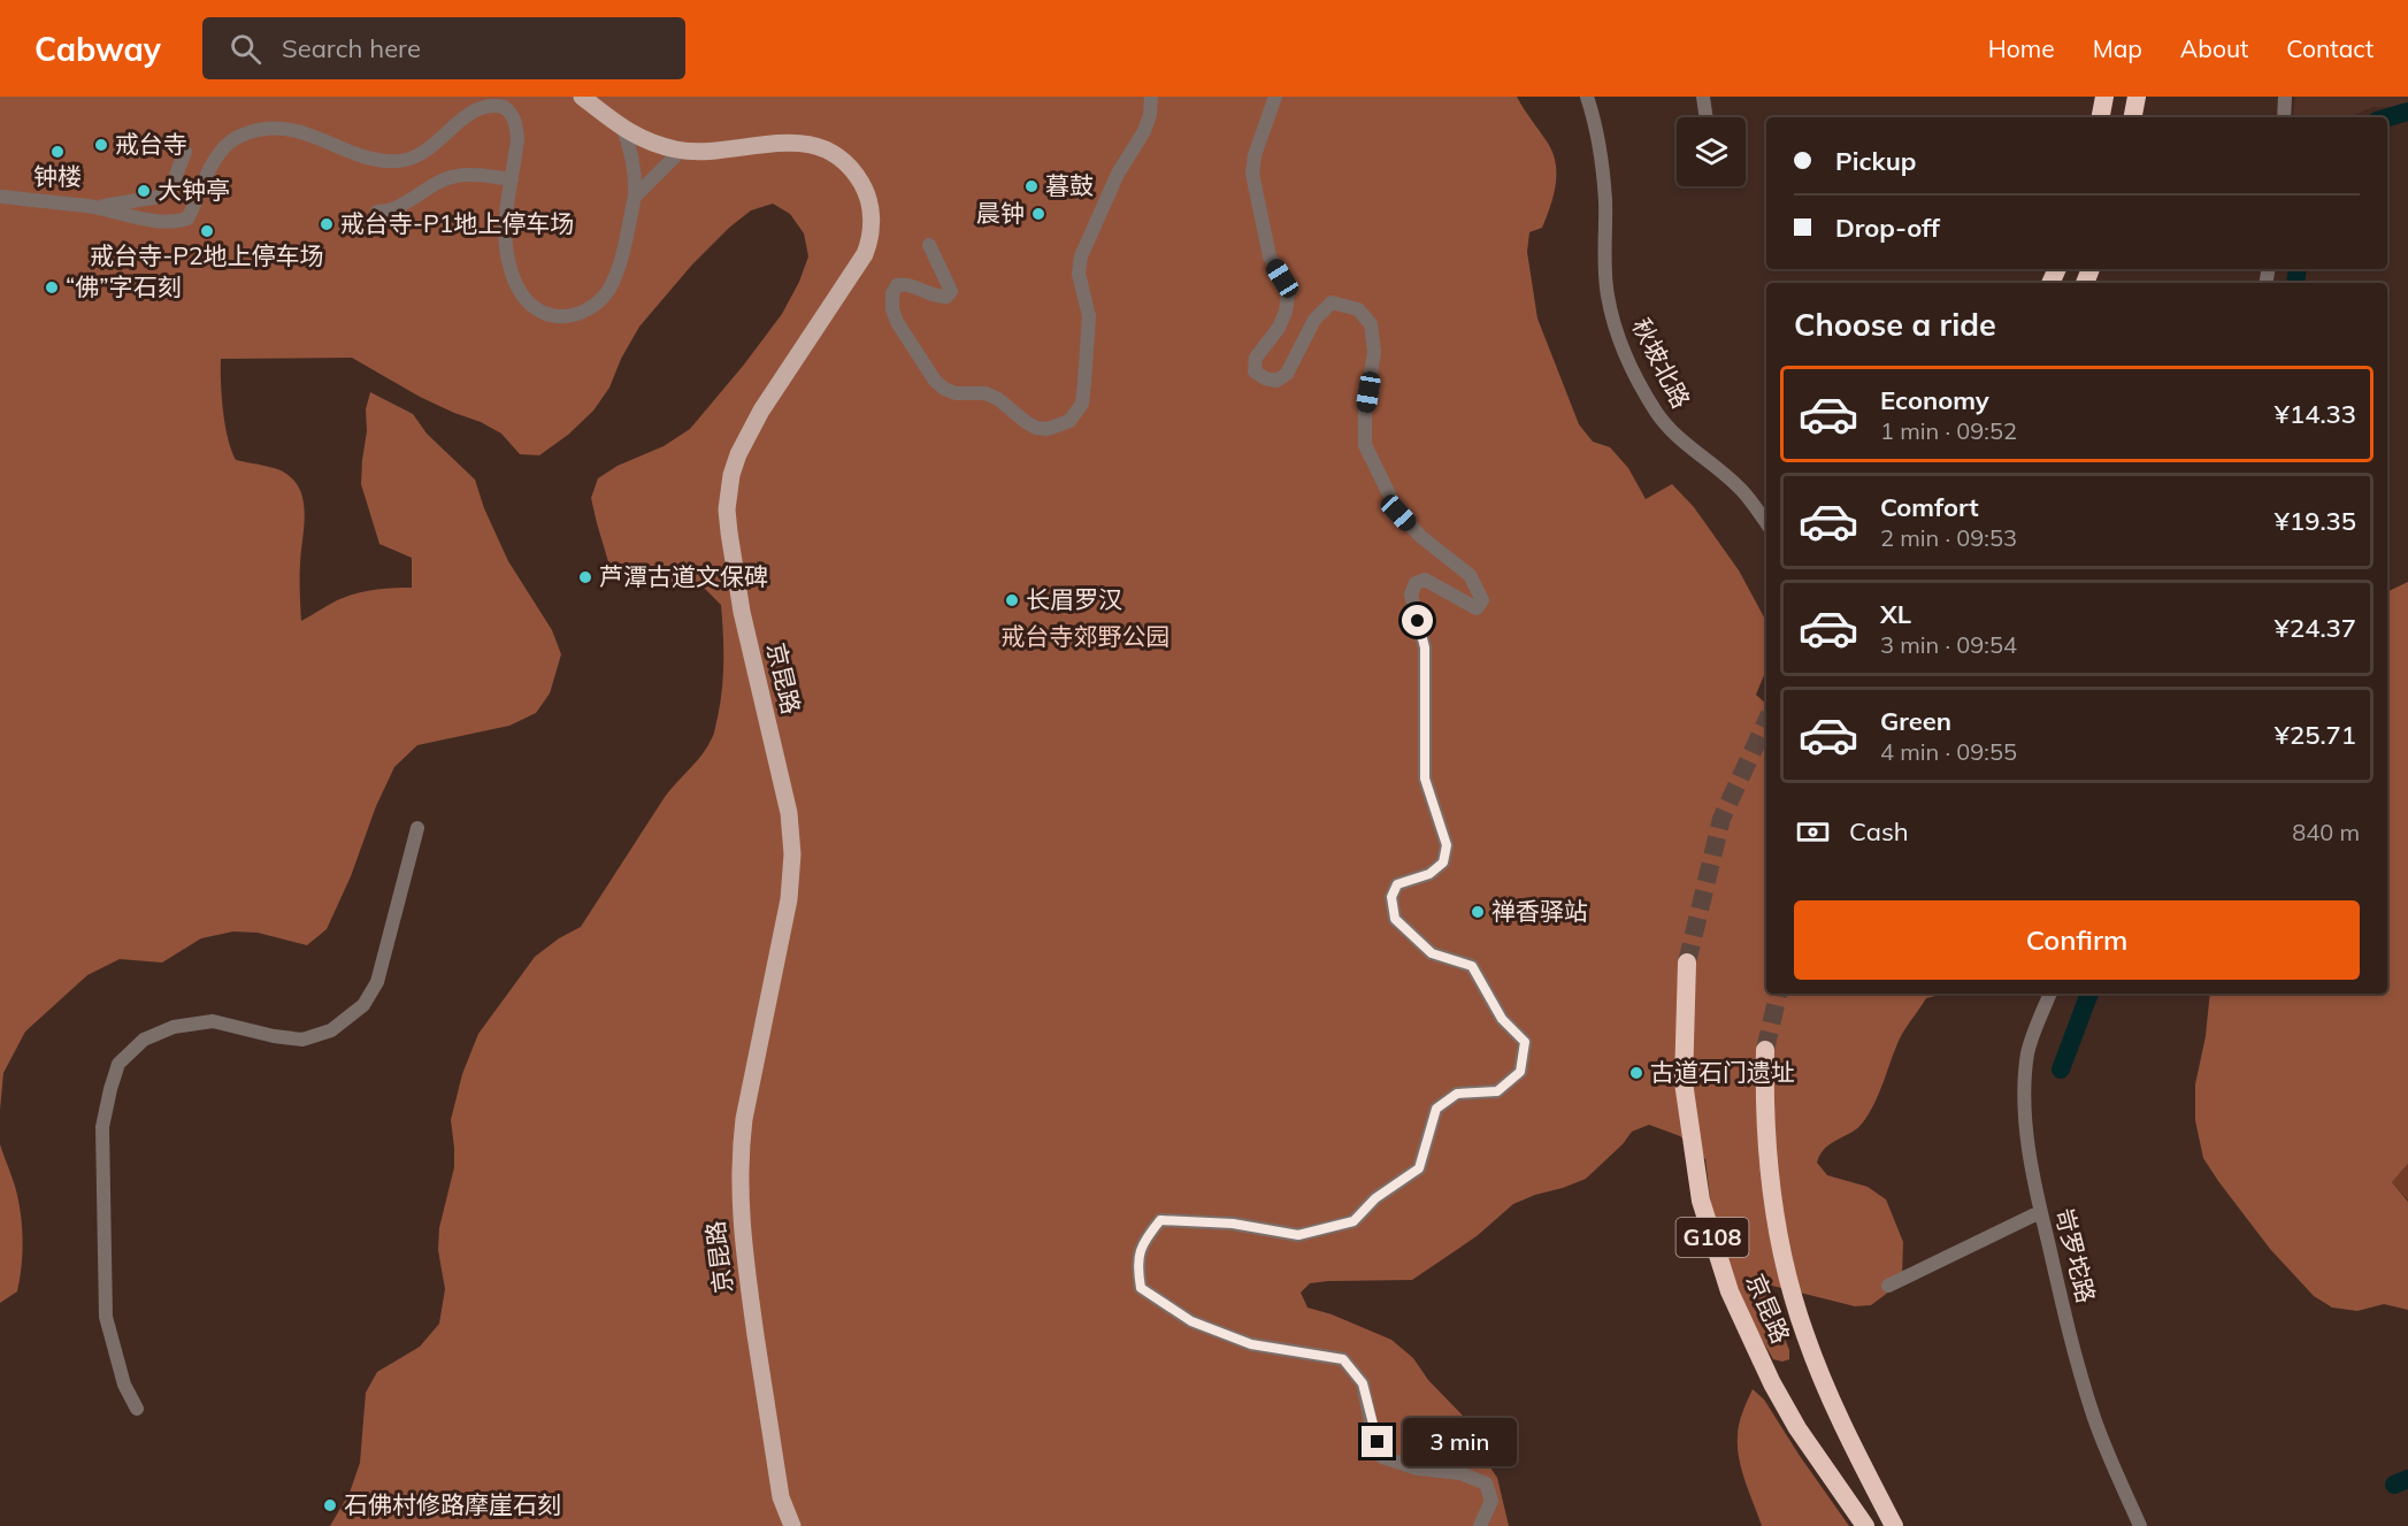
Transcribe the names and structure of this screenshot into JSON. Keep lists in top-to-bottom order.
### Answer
{
  "streets": {
    "highway": ["京昆路", "G108"],
    "street": ["秋坡北路", "岢罗坨路"]
  },
  "parks": ["戒台寺郊野公园"],
  "places": [
    "戒台寺",
    "钟楼",
    "暮鼓",
    "大钟亭",
    "晨钟",
    "戒台寺-P1地上停车场",
    "戒台寺-P2地上停车场",
    "“佛”字石刻",
    "芦潭古道文保碑",
    "长眉罗汉",
    "禅香驿站",
    "古道石门遗址",
    "石佛村修路摩崖石刻"
  ],
  "page": {
    "header": "Cabway",
    "search": "Search here",
    "nav": [
      "Home",
      "Map",
      "About",
      "Contact"
    ],
    "banner": ["Pickup", "Drop-off"],
    "heading": "Choose a ride",
    "list": [
      {
        "name": "Economy",
        "note": "1 min · 09:52",
        "value": "¥14.33"
      },
      {
        "name": "Comfort",
        "note": "2 min · 09:53",
        "value": "¥19.35"
      },
      {
        "name": "XL",
        "note": "3 min · 09:54",
        "value": "¥24.37"
      },
      {
        "name": "Green",
        "note": "4 min · 09:55",
        "value": "¥25.71"
      }
    ],
    "pay": ["Cash", "840 m"],
    "buttons": "Confirm",
    "bubble": "3 min"
  }
}
